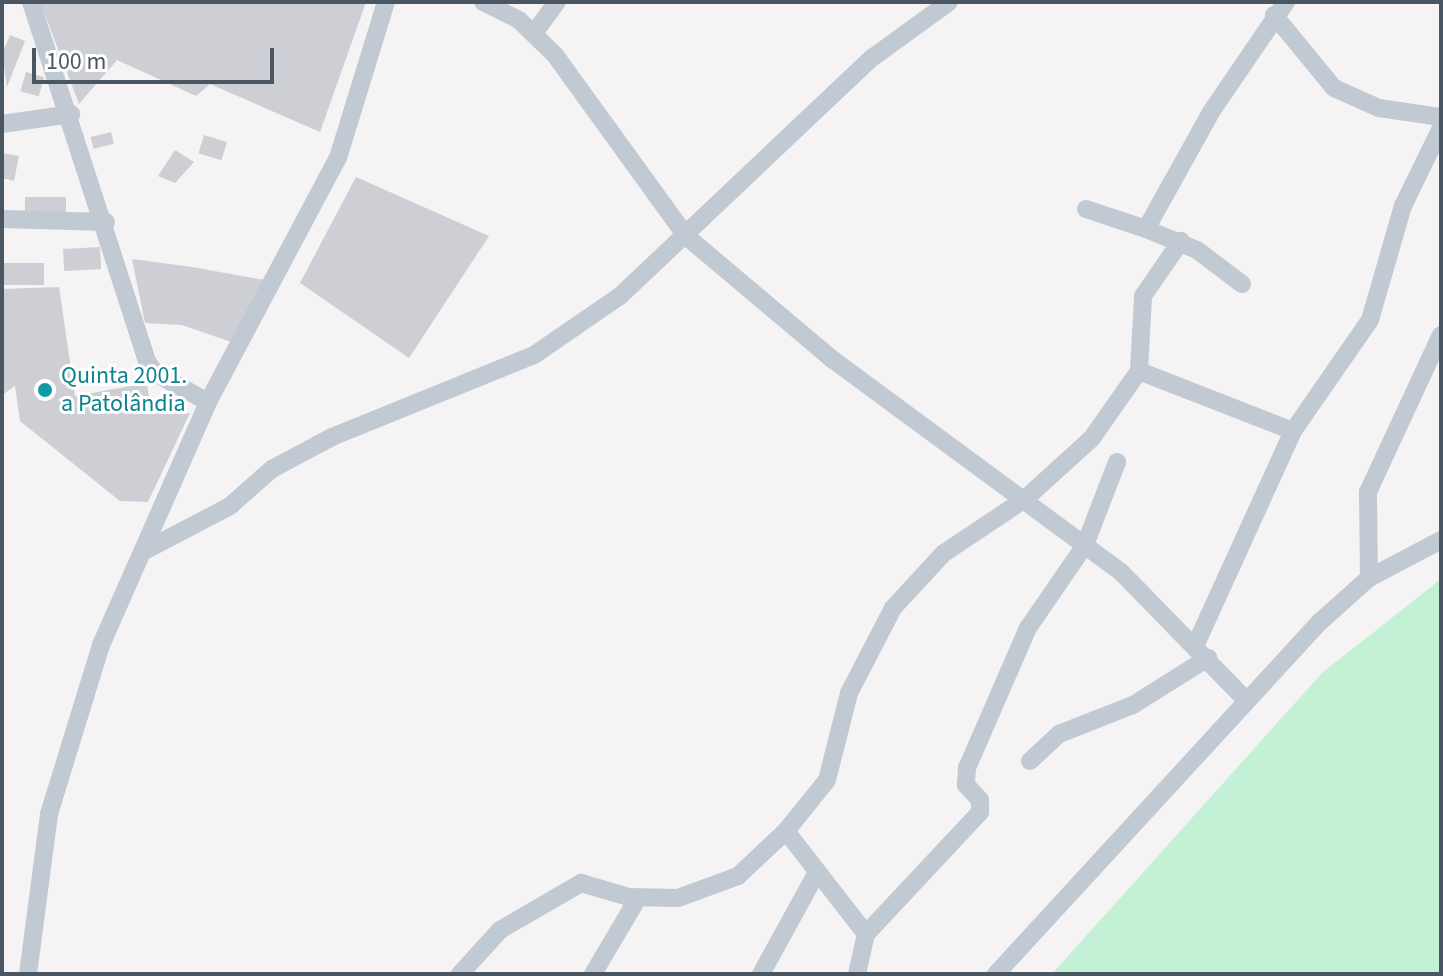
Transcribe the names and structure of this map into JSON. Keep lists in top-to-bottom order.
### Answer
{
  "places": ["Quinta 2001. a Patolândia"],
  "scale_bar": "100 m"
}
